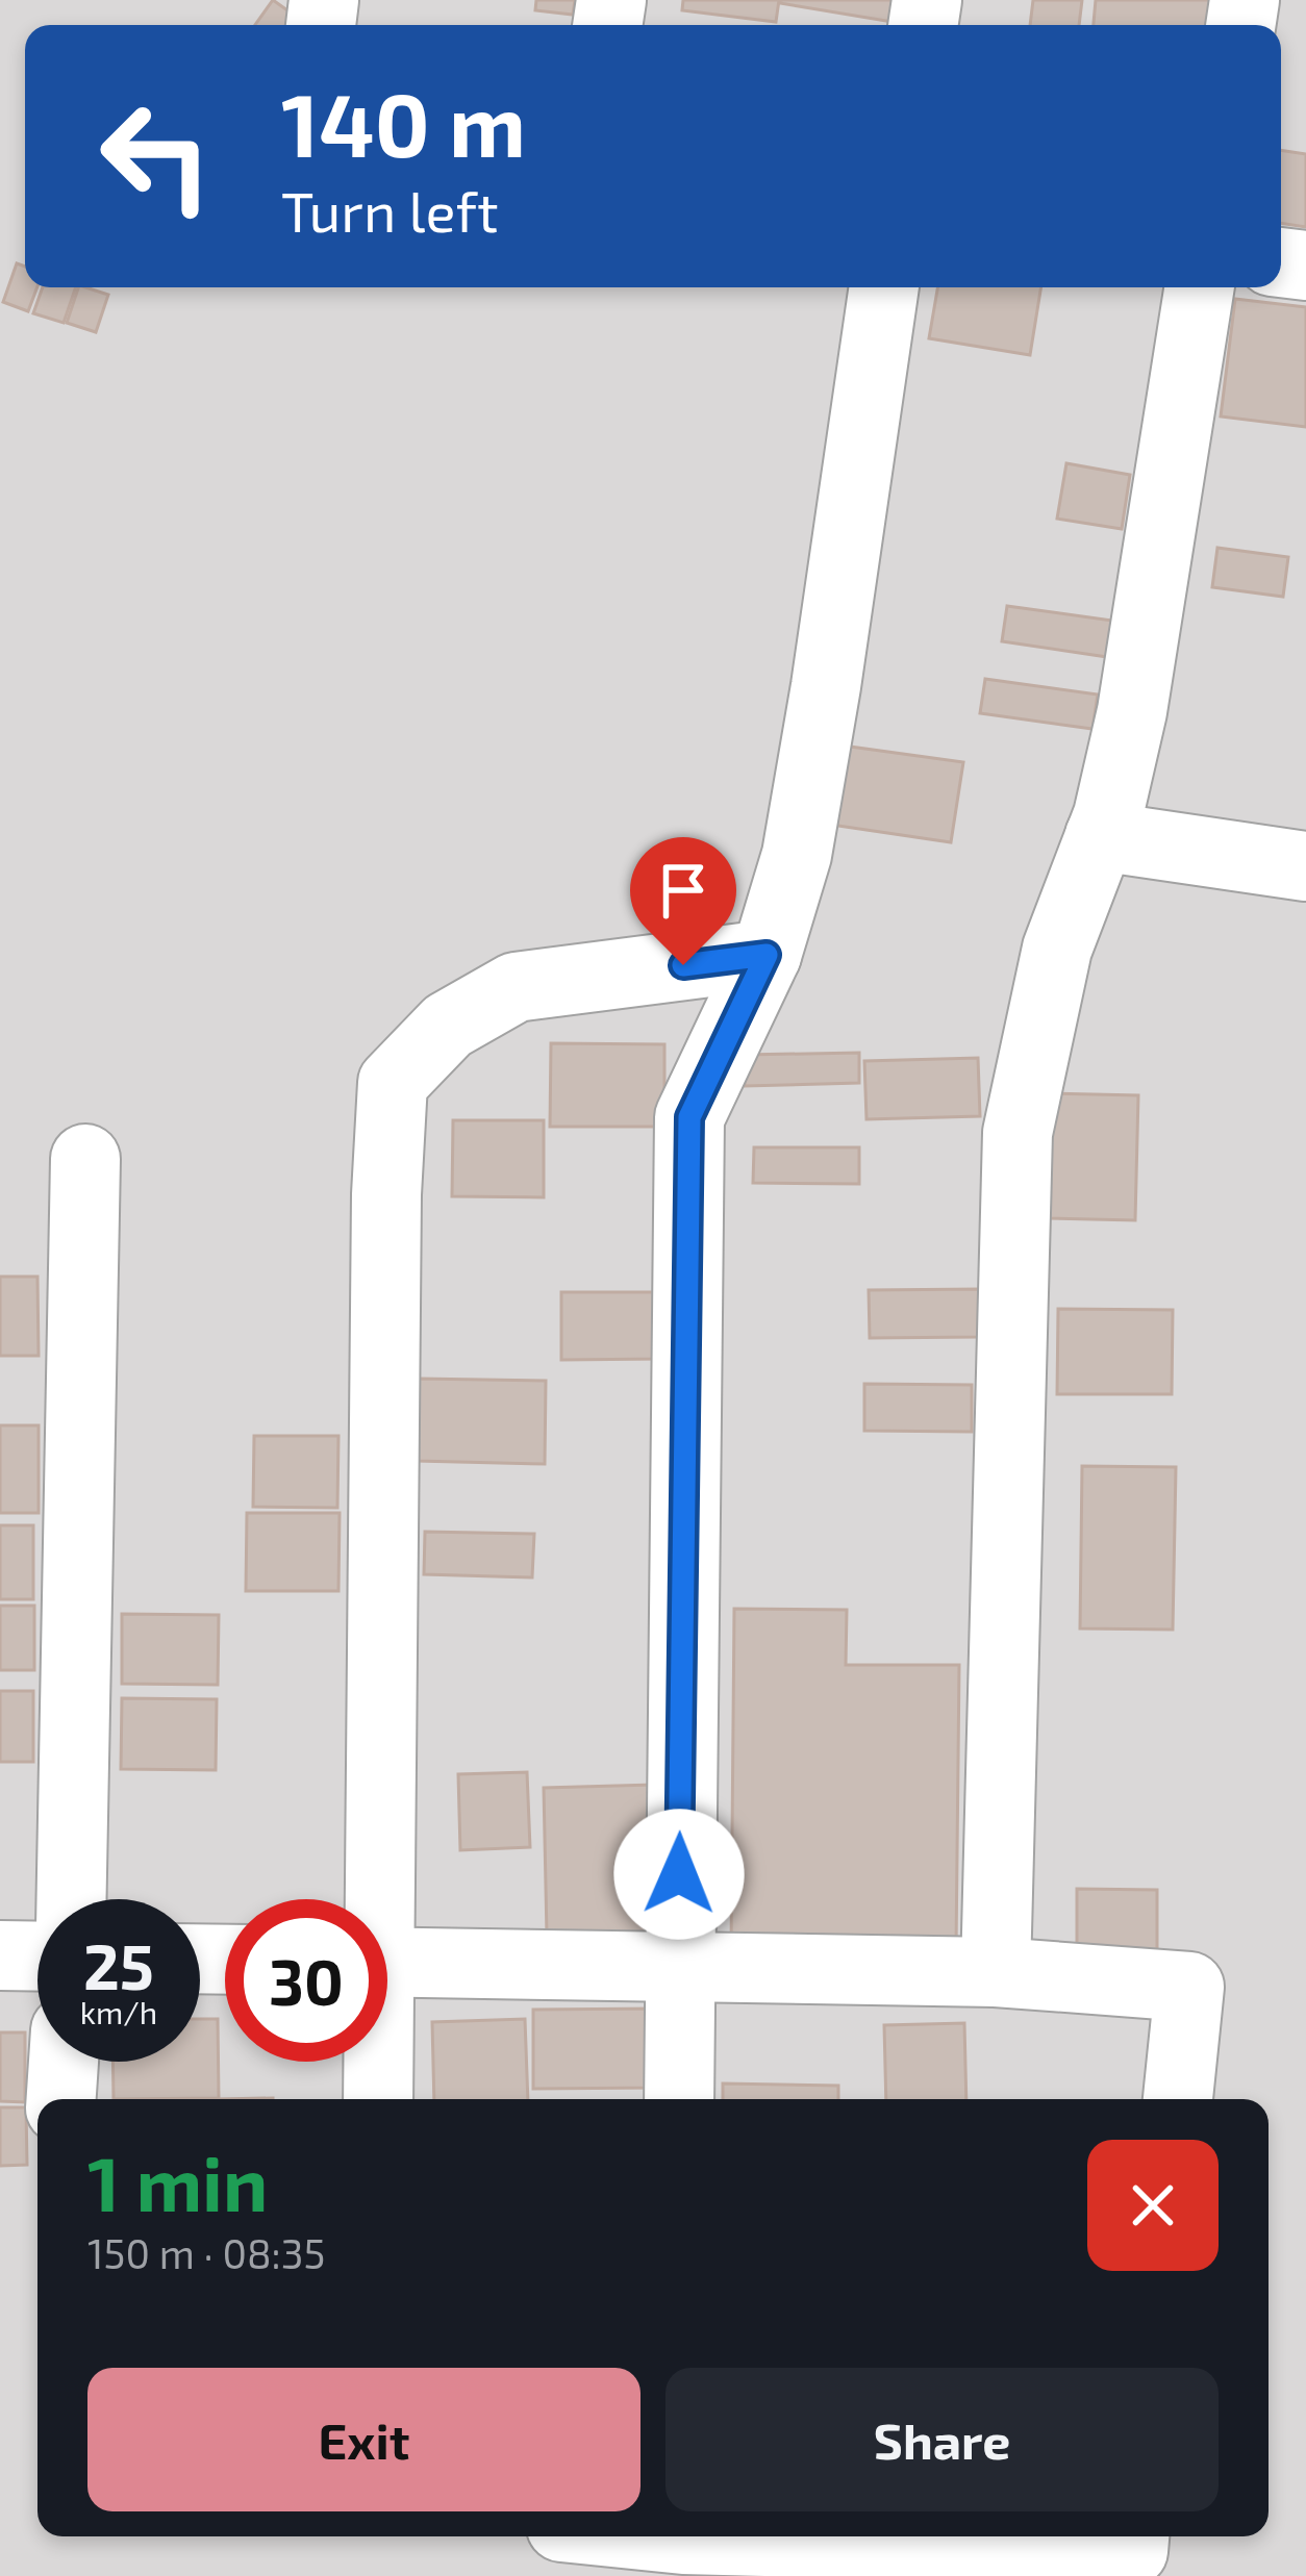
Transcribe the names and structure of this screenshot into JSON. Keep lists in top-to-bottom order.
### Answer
{
  "page": {
    "turn": ["140 m", "Turn left"],
    "speed": "25 km/h",
    "limit": "30",
    "heading": ["1 min", "150 m · 08:35"],
    "buttons": ["Exit", "Share"]
  }
}
